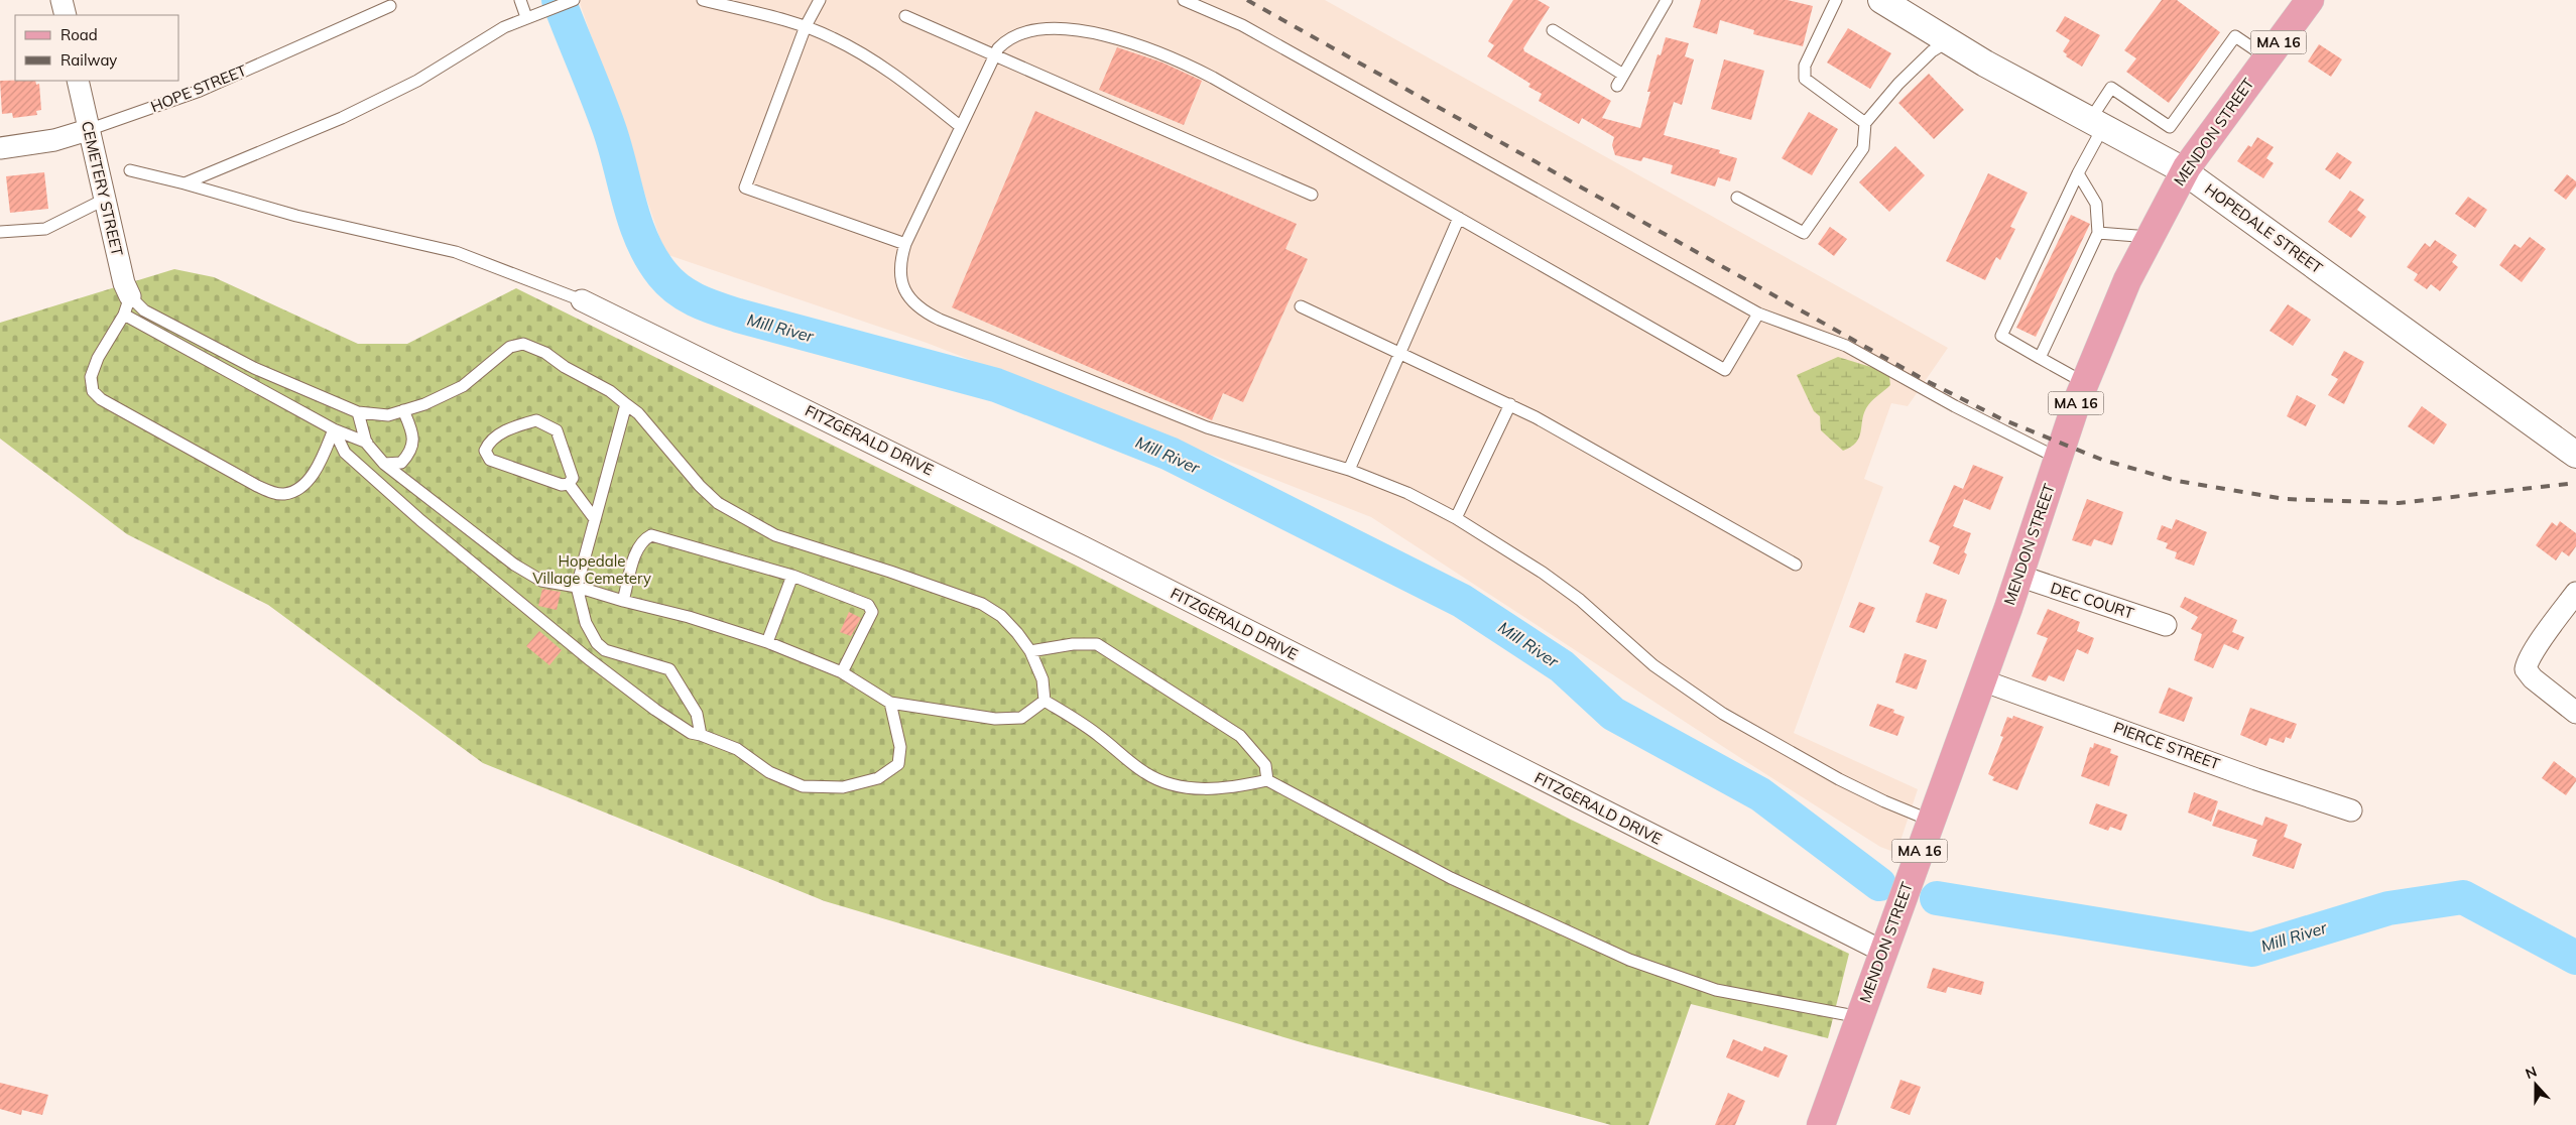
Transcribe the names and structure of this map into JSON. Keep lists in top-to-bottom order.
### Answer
{
  "streets": {
    "main road": ["MA 16", "MENDON STREET"],
    "street": [
      "HOPE STREET",
      "CEMETERY STREET",
      "HOPEDALE STREET",
      "FITZGERALD DRIVE",
      "DEC COURT",
      "PIERCE STREET"
    ]
  },
  "crossings": [
    ["HOPE STREET", "CEMETERY STREET"],
    ["MENDON STREET", "HOPEDALE STREET"],
    ["MENDON STREET", "FITZGERALD DRIVE"],
    ["MENDON STREET", "DEC COURT"],
    ["MENDON STREET", "PIERCE STREET"]
  ],
  "water": ["Mill River"],
  "parks": ["Hopedale Village Cemetery"],
  "legend": ["Road", "Railway"],
  "north": "top"
}
